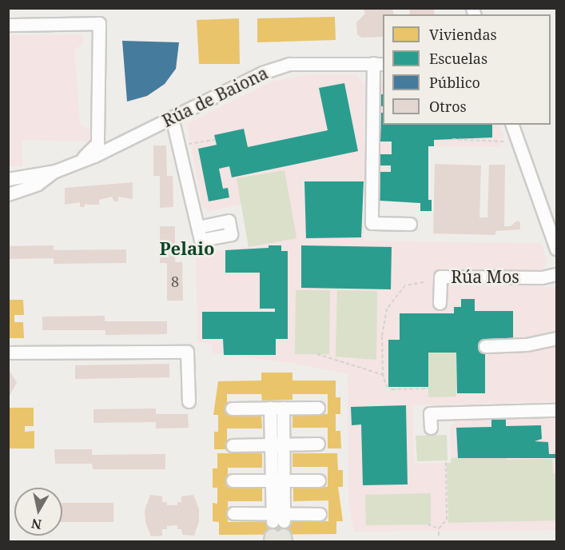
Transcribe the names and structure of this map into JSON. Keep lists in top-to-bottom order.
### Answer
{
  "streets": {
    "street": ["Rúa de Baiona", "Rúa Mos"]
  },
  "districts": ["Pelaio"],
  "house_numbers": ["8"],
  "legend": [
    "Viviendas",
    "Escuelas",
    "Público",
    "Otros"
  ],
  "north": "bottom"
}
